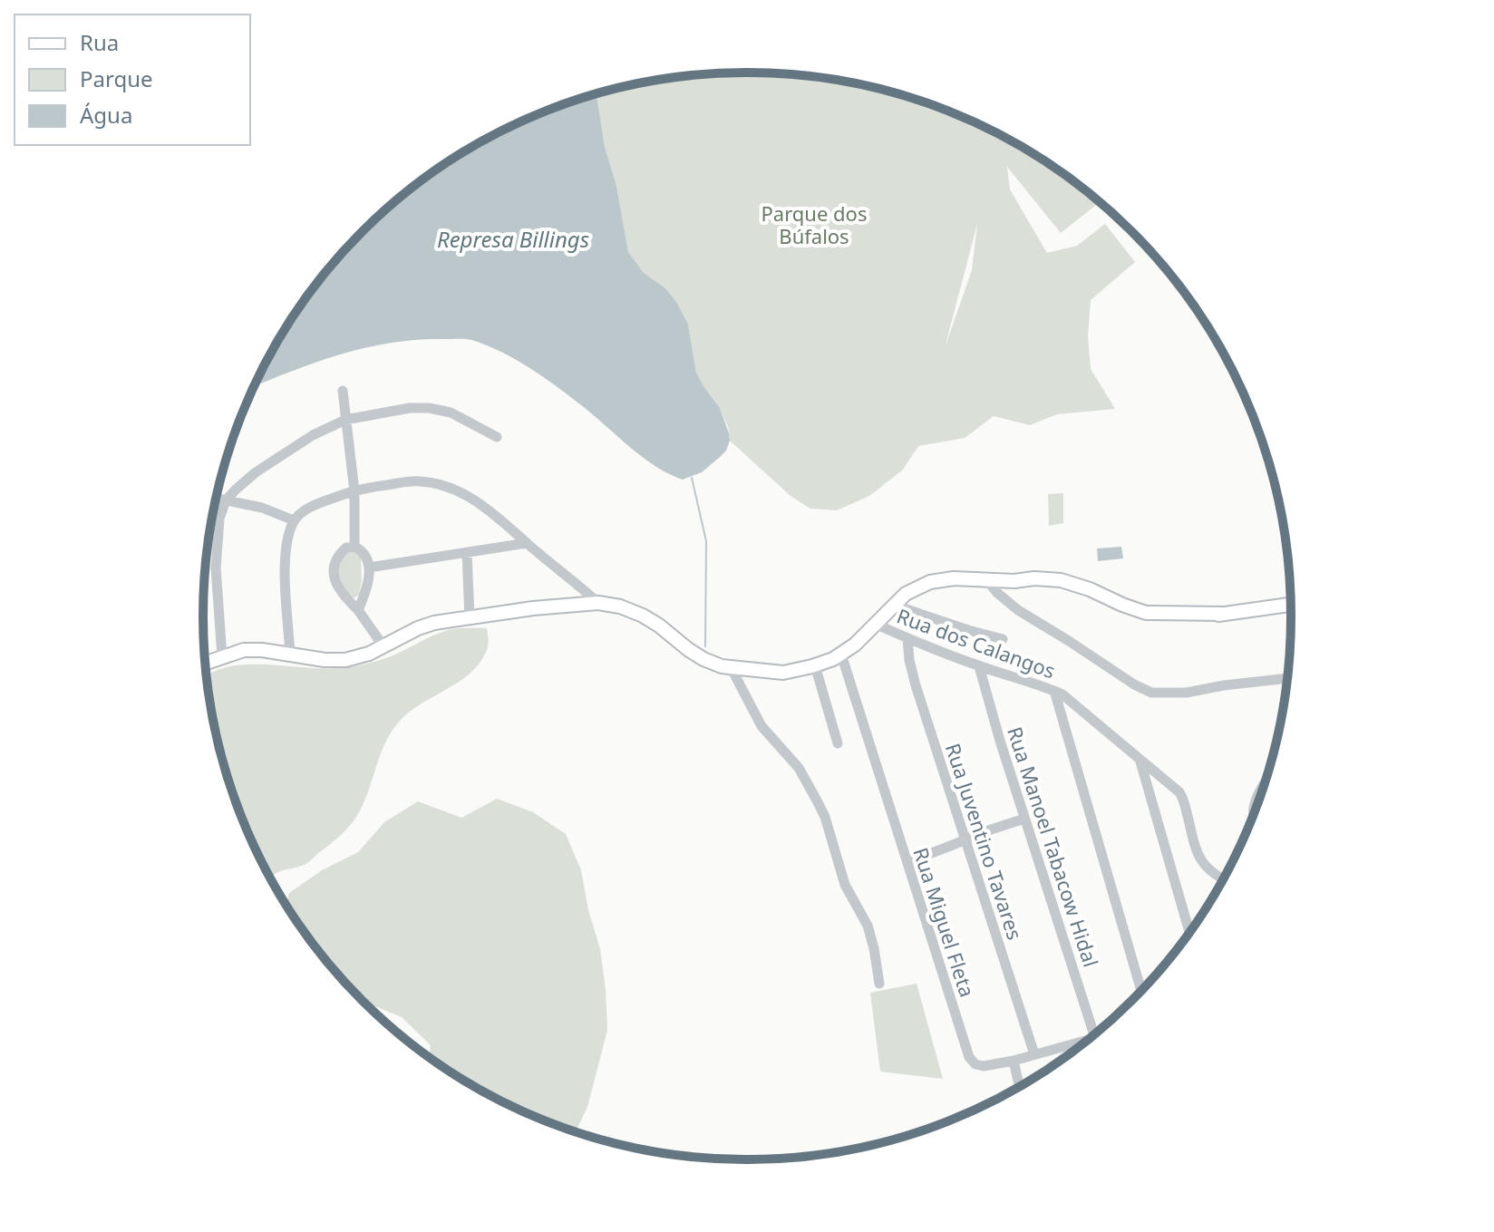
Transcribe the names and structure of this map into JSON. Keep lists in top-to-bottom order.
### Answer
{
  "streets": {
    "street": [
      "Rua dos Calangos",
      "Rua Juventino Tavares",
      "Rua Manoel Tabacow Hidal",
      "Rua Miguel Fleta"
    ]
  },
  "crossings": [
    ["Rua dos Calangos", "Rua Juventino Tavares"],
    ["Rua dos Calangos", "Rua Manoel Tabacow Hidal"],
    ["Rua Juventino Tavares", "Rua Miguel Fleta"]
  ],
  "water": ["Represa Billings"],
  "parks": ["Parque dos Búfalos"],
  "legend": ["Rua", "Parque", "Água"]
}
